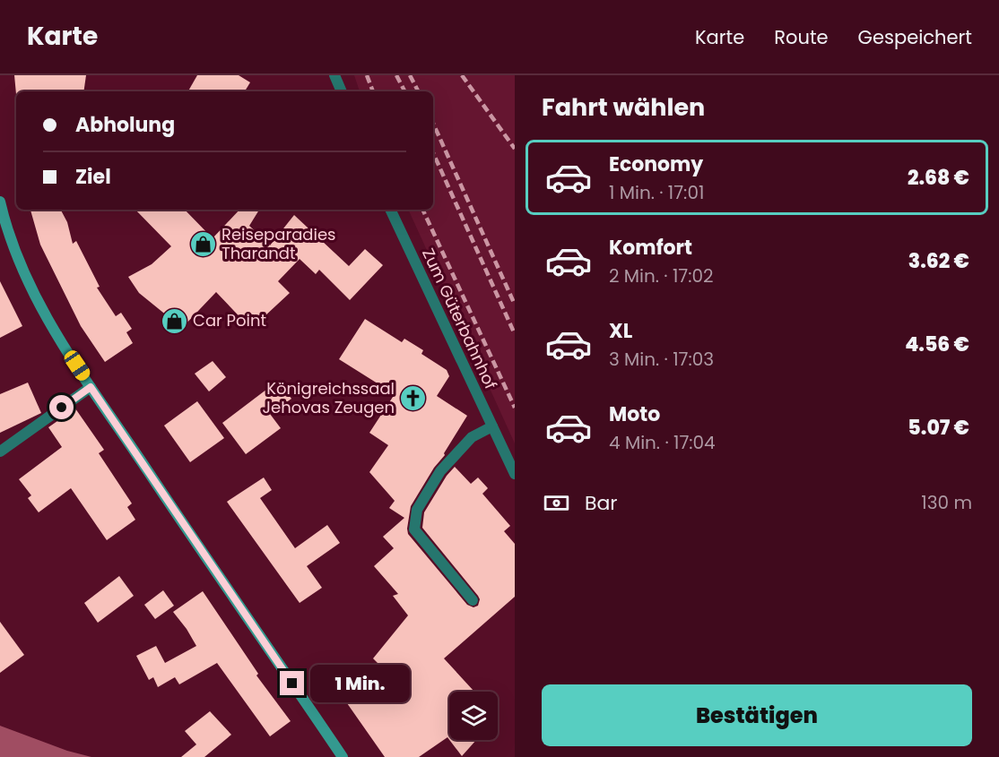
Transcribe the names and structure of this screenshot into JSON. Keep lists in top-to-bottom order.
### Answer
{
  "streets": {
    "street": ["Zum Güterbahnhof"]
  },
  "places": {
    "shop": ["Reiseparadies Tharandt", "Car Point"],
    "church": ["Königreichssaal Jehovas Zeugen"]
  },
  "page": {
    "header": "Karte",
    "nav": ["Karte", "Route", "Gespeichert"],
    "heading": "Fahrt wählen",
    "banner": ["Abholung", "Ziel"],
    "list": [
      {
        "name": "Economy",
        "note": "1 Min. · 17:01",
        "value": "2.68 €"
      },
      {
        "name": "Komfort",
        "note": "2 Min. · 17:02",
        "value": "3.62 €"
      },
      {
        "name": "XL",
        "note": "3 Min. · 17:03",
        "value": "4.56 €"
      },
      {
        "name": "Moto",
        "note": "4 Min. · 17:04",
        "value": "5.07 €"
      }
    ],
    "pay": ["Bar", "130 m"],
    "bubble": "1 Min.",
    "buttons": "Bestätigen"
  }
}
